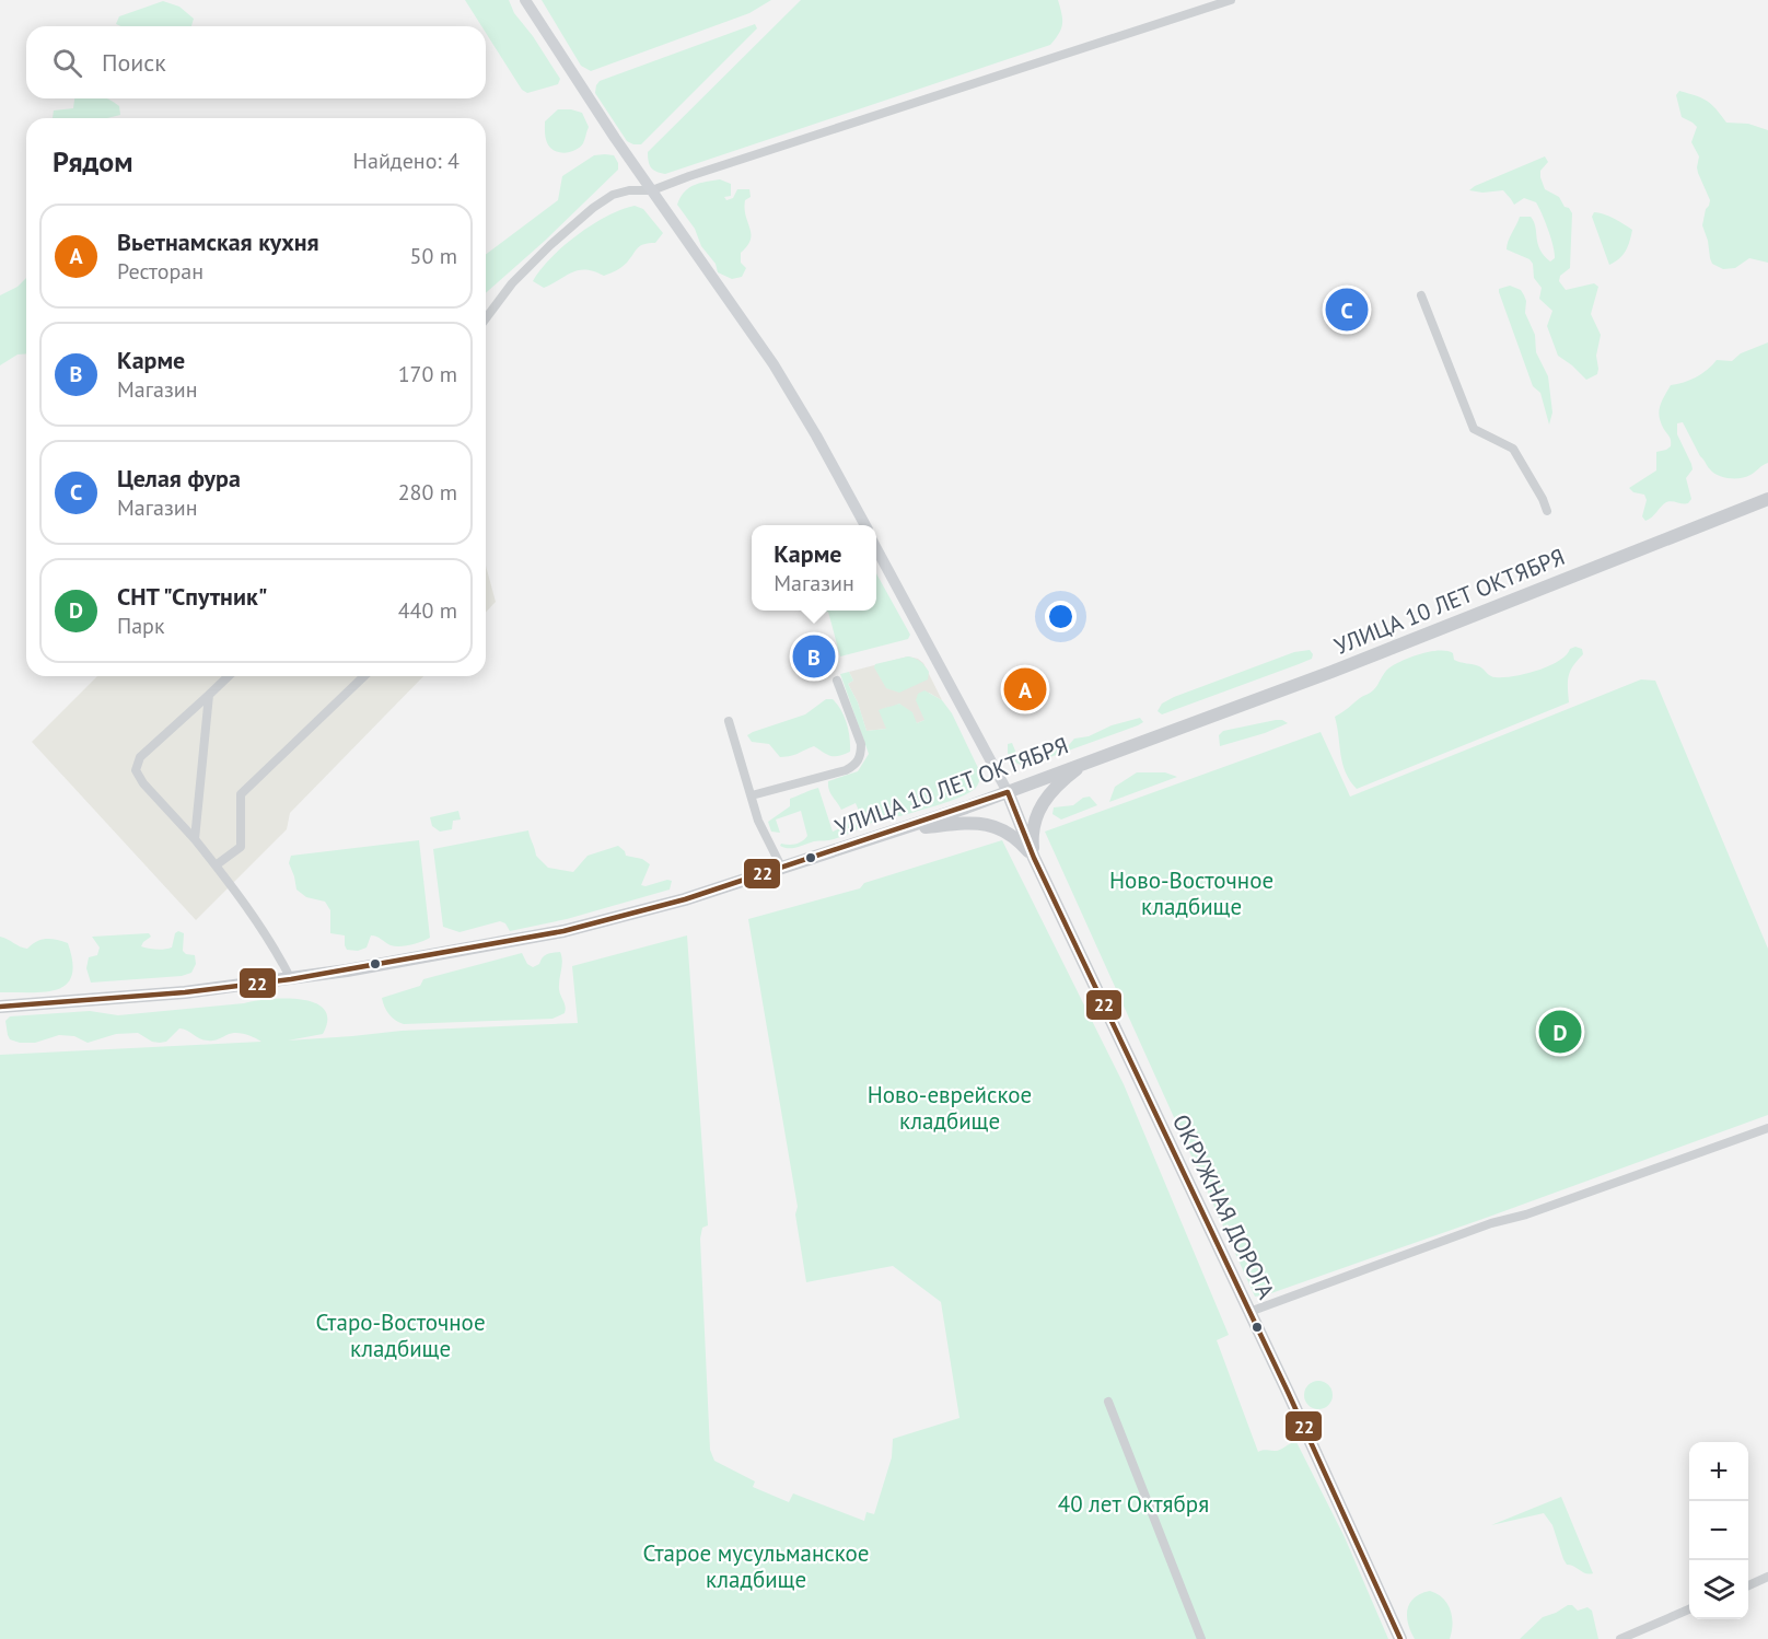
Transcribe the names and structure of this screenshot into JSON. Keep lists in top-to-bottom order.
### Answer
{
  "streets": {
    "main road": ["УЛИЦА 10 ЛЕТ ОКТЯБРЯ", "ОКРУЖНАЯ ДОРОГА"]
  },
  "crossings": [
    ["УЛИЦА 10 ЛЕТ ОКТЯБРЯ", "ОКРУЖНАЯ ДОРОГА"]
  ],
  "parks": [
    "Ново-Восточное кладбище",
    "Ново-еврейское кладбище",
    "Старо-Восточное кладбище",
    "40 лет Октября",
    "Старое мусульманское кладбище"
  ],
  "lines": ["transit line 22"],
  "page": {
    "search": "Поиск",
    "heading": ["Рядом", "Найдено: 4"],
    "list": [
      {
        "mark": "A",
        "name": "Вьетнамская кухня",
        "note": "Ресторан",
        "value": "50 m"
      },
      {
        "mark": "B",
        "name": "Карме",
        "note": "Магазин",
        "value": "170 m"
      },
      {
        "mark": "C",
        "name": "Целая фура",
        "note": "Магазин",
        "value": "280 m"
      },
      {
        "mark": "D",
        "name": "СНТ \"Спутник\"",
        "note": "Парк",
        "value": "440 m"
      }
    ],
    "pins": [
      "C",
      "B",
      "A",
      "D"
    ],
    "popup": ["Карме", "Магазин"],
    "map_buttons": ["+", "−"]
  }
}
